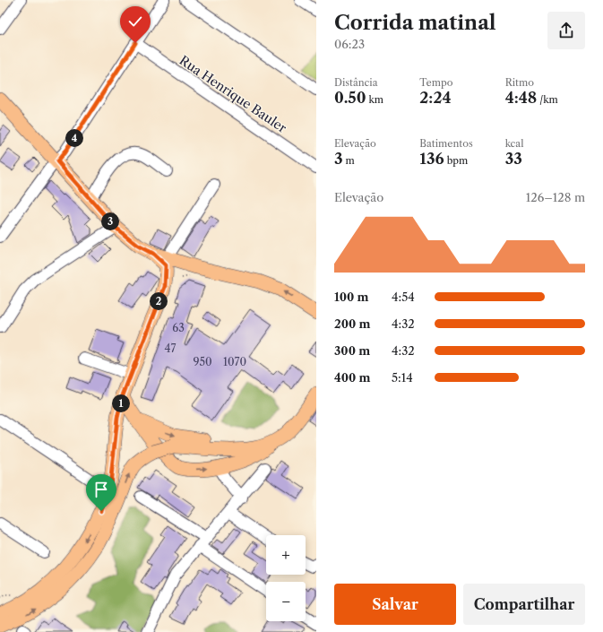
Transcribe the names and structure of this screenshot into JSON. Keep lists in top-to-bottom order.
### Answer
{
  "streets": {
    "street": ["Rua Henrique Bauler"]
  },
  "house_numbers": [
    "63",
    "47",
    "950",
    "1070"
  ],
  "page": {
    "heading": ["Corrida matinal", "06:23"],
    "stats": [
      ["Distância", "0.50 km"],
      ["Tempo", "2:24"],
      ["Ritmo", "4:48 /km"],
      ["Elevação", "3 m"],
      ["Batimentos", "136 bpm"],
      ["kcal", "33"]
    ],
    "pins": [
      "4",
      "3",
      "2",
      "1"
    ],
    "chart": ["Elevação", "126–128 m"],
    "list": [
      {
        "name": "100 m",
        "note": "4:54"
      },
      {
        "name": "200 m",
        "note": "4:32"
      },
      {
        "name": "300 m",
        "note": "4:32"
      },
      {
        "name": "400 m",
        "note": "5:14"
      }
    ],
    "map_buttons": ["+", "−"],
    "buttons": ["Salvar", "Compartilhar"]
  }
}
